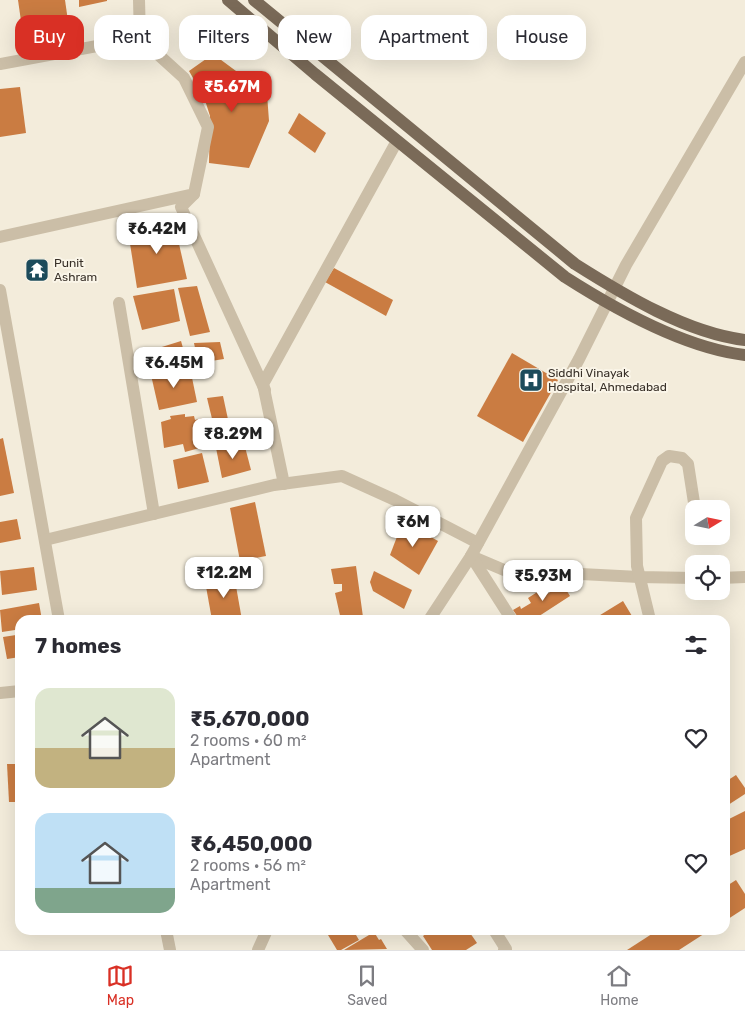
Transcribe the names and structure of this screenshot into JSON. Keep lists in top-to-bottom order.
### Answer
{
  "places": {
    "temple": ["Punit Ashram"],
    "hospital": ["Siddhi Vinayak Hospital, Ahmedabad"]
  },
  "north": "right",
  "page": {
    "chip": [
      "Buy",
      "Rent",
      "Filters",
      "New",
      "Apartment",
      "House"
    ],
    "price": [
      "₹5.67M",
      "₹6.42M",
      "₹6.45M",
      "₹8.29M",
      "₹6M",
      "₹12.2M",
      "₹5.93M"
    ],
    "heading": "7 homes",
    "list": [
      {
        "name": "₹5,670,000",
        "note": "2 rooms · 60 m² · Apartment"
      },
      {
        "name": "₹6,450,000",
        "note": "2 rooms · 56 m² · Apartment"
      }
    ],
    "tabs": ["Map", "Saved", "Home"]
  }
}
